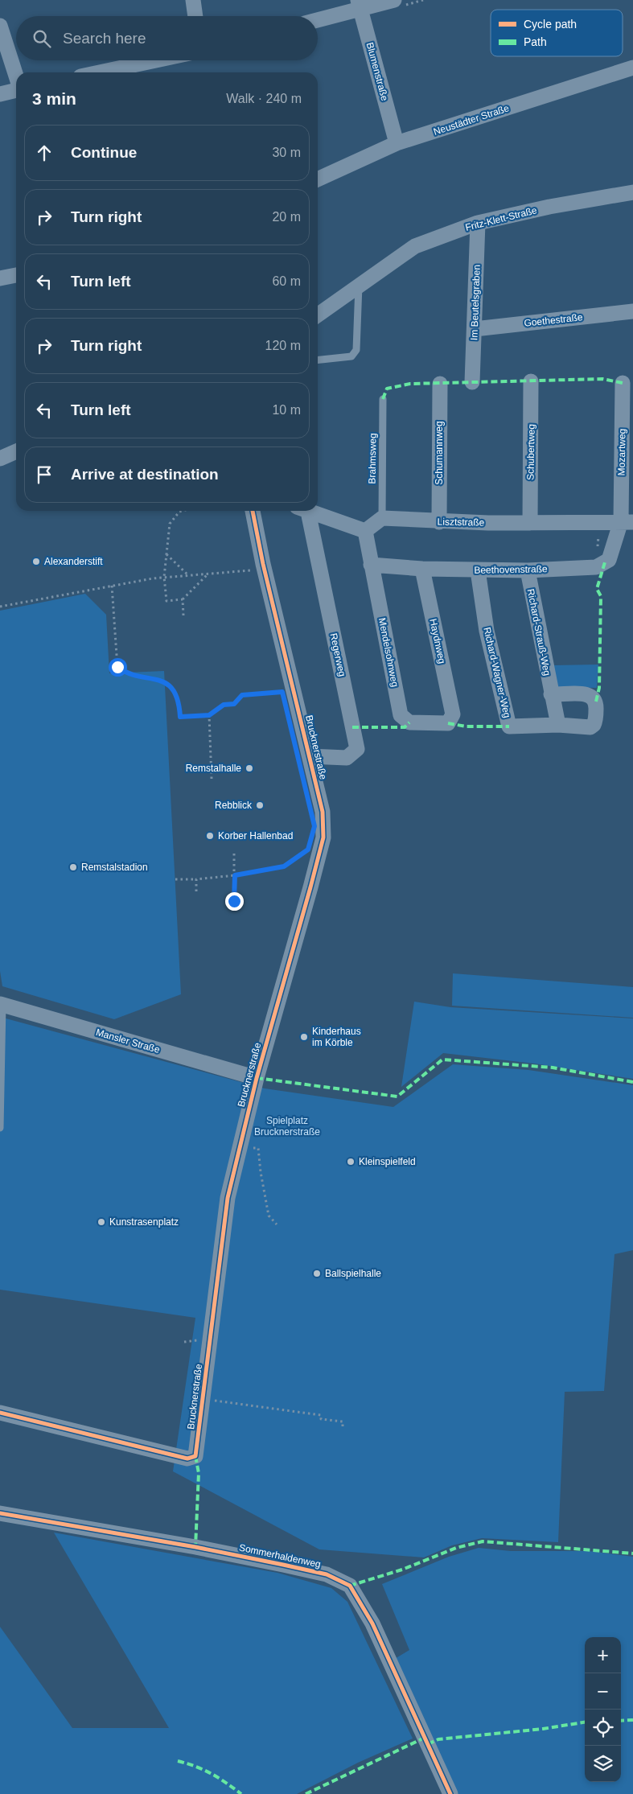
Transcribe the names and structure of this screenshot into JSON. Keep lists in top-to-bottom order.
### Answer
{
  "streets": {
    "street": [
      "Blumenstraße",
      "Neustädter Straße",
      "Fritz-Klett-Straße",
      "Im Beutelsgraben",
      "Goethestraße",
      "Schubertweg",
      "Mozartweg",
      "Schumannweg",
      "Lisztstraße",
      "Beethovenstraße",
      "Richard-Strauß-Weg",
      "Haydnweg",
      "Mendelsohnweg",
      "Regerweg",
      "Richard-Wagner-Weg",
      "Brucknerstraße",
      "Mansler Straße",
      "Sommerhaldenweg"
    ],
    "lane": ["Brahmsweg"]
  },
  "crossings": [
    ["Blumenstraße", "Neustädter Straße"],
    ["Fritz-Klett-Straße", "Im Beutelsgraben"],
    ["Im Beutelsgraben", "Goethestraße"],
    ["Schubertweg", "Lisztstraße"],
    ["Mozartweg", "Lisztstraße"],
    ["Mozartweg", "Beethovenstraße"],
    ["Schumannweg", "Lisztstraße"],
    ["Brahmsweg", "Lisztstraße"],
    ["Lisztstraße", "Beethovenstraße"],
    ["Beethovenstraße", "Richard-Strauß-Weg"],
    ["Beethovenstraße", "Haydnweg"],
    ["Beethovenstraße", "Mendelsohnweg"],
    ["Beethovenstraße", "Richard-Wagner-Weg"],
    ["Richard-Strauß-Weg", "Richard-Wagner-Weg"],
    ["Haydnweg", "Mendelsohnweg"],
    ["Regerweg", "Brucknerstraße"],
    ["Brucknerstraße", "Mansler Straße"]
  ],
  "parks": ["Spielplatz Brucknerstraße"],
  "places": [
    "Alexanderstift",
    "Remstalhalle",
    "Rebblick",
    "Korber Hallenbad",
    "Remstalstadion",
    "Kinderhaus im Körble",
    "Kleinspielfeld",
    "Kunstrasenplatz",
    "Ballspielhalle"
  ],
  "legend": ["Cycle path", "Path"],
  "page": {
    "search": "Search here",
    "heading": ["3 min", "Walk · 240 m"],
    "list": [
      ["Continue", "30 m"],
      ["Turn right", "20 m"],
      ["Turn left", "60 m"],
      ["Turn right", "120 m"],
      ["Turn left", "10 m"],
      "Arrive at destination"
    ],
    "map_buttons": ["+", "−"]
  }
}
